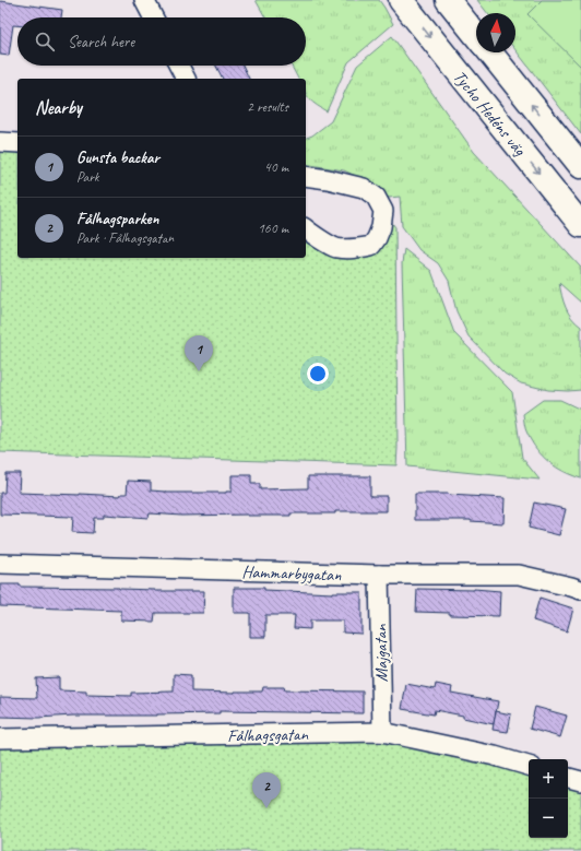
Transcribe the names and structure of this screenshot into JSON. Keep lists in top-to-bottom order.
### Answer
{
  "streets": {
    "main road": ["Tycho Hedéns väg"],
    "street": ["Hammarbygatan", "Majgatan", "Fålhagsgatan"]
  },
  "crossings": [
    ["Hammarbygatan", "Majgatan"],
    ["Majgatan", "Fålhagsgatan"]
  ],
  "north": "top",
  "page": {
    "search": "Search here",
    "heading": ["Nearby", "2 results"],
    "list": [
      {
        "mark": "1",
        "name": "Gunsta backar",
        "note": "Park",
        "value": "40 m"
      },
      {
        "mark": "2",
        "name": "Fålhagsparken",
        "note": "Park · Fålhagsgatan",
        "value": "160 m"
      }
    ],
    "pins": ["1", "2"],
    "map_buttons": ["+", "−"]
  }
}
